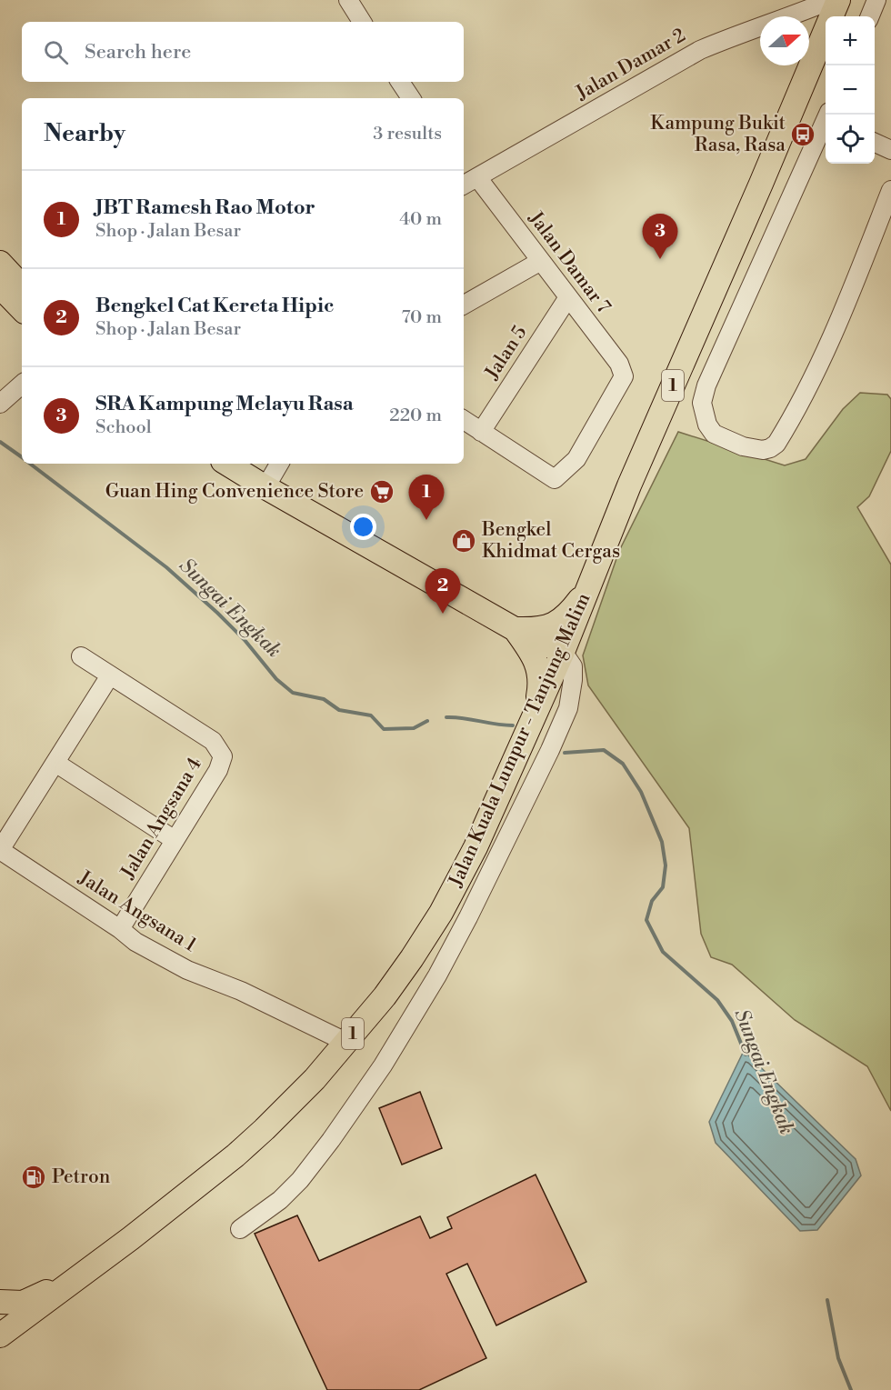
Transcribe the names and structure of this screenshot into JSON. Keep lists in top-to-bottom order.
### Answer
{
  "streets": {
    "main road": ["1", "Jalan Kuala Lumpur - Tanjung Malim"],
    "street": [
      "Jalan Damar 2",
      "Jalan Damar 7",
      "Jalan 5",
      "Jalan Angsana 4",
      "Jalan Angsana 1"
    ]
  },
  "crossings": [
    ["Jalan Damar 2", "Jalan Damar 7"],
    ["Jalan Damar 7", "Jalan 5"],
    ["Jalan Kuala Lumpur - Tanjung Malim", "Jalan Angsana 1"],
    ["Jalan Angsana 4", "Jalan Angsana 1"]
  ],
  "water": ["Sungai Engkak"],
  "places": {
    "bus stop": ["Kampung Bukit Rasa, Rasa"],
    "supermarket": ["Guan Hing Convenience Store"],
    "shop": ["Bengkel Khidmat Cergas"],
    "fuel station": ["Petron"]
  },
  "north": "right",
  "page": {
    "map_buttons": ["+", "−"],
    "search": "Search here",
    "heading": ["Nearby", "3 results"],
    "list": [
      {
        "mark": "1",
        "name": "JBT Ramesh Rao Motor",
        "note": "Shop · Jalan Besar",
        "value": "40 m"
      },
      {
        "mark": "2",
        "name": "Bengkel Cat Kereta Hipic",
        "note": "Shop · Jalan Besar",
        "value": "70 m"
      },
      {
        "mark": "3",
        "name": "SRA Kampung Melayu Rasa",
        "note": "School",
        "value": "220 m"
      }
    ],
    "pins": ["3", "1", "2"]
  }
}
